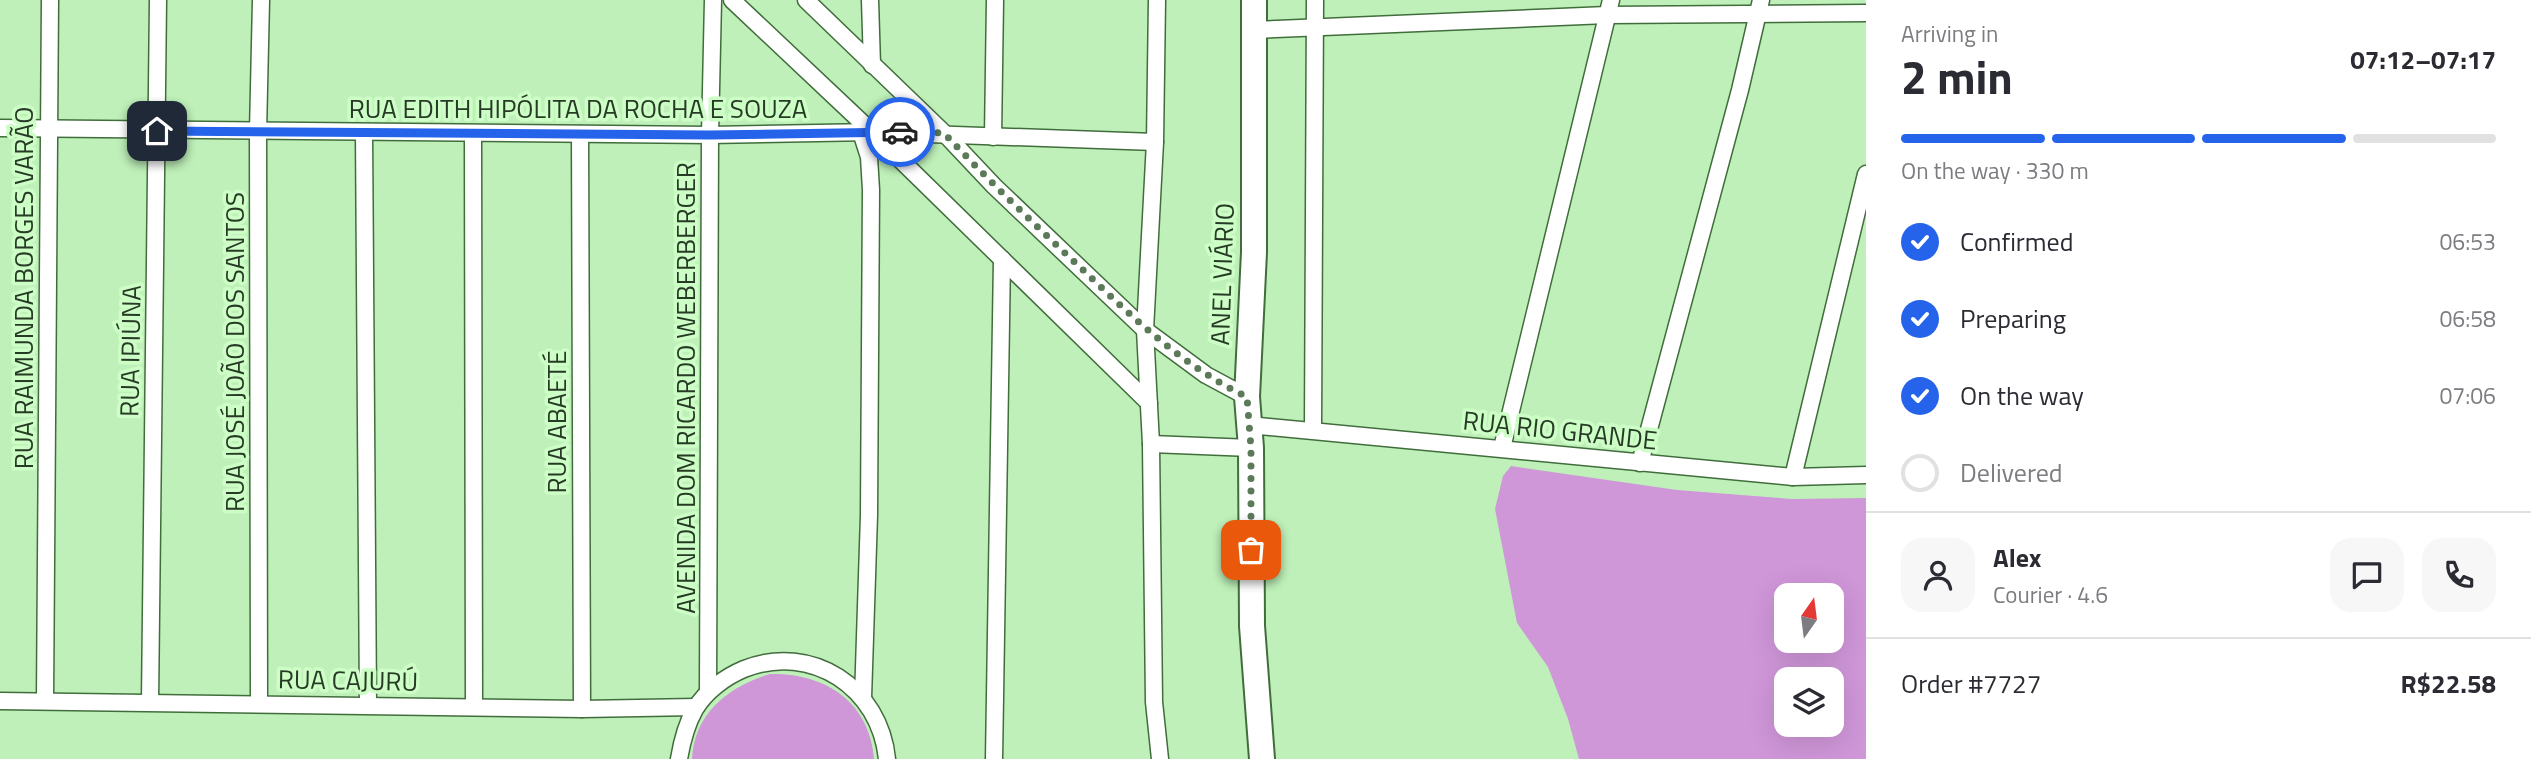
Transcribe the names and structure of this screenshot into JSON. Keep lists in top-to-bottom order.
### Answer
{
  "streets": {
    "main road": ["ANEL VIÁRIO"],
    "street": [
      "RUA EDITH HIPÓLITA DA ROCHA E SOUZA",
      "RUA RAIMUNDA BORGES VARÃO",
      "RUA IPIÚNA",
      "RUA JOSÉ JOÃO DOS SANTOS",
      "AVENIDA DOM RICARDO WEBERBERGER",
      "RUA ABAETÉ",
      "RUA RIO GRANDE",
      "RUA CAJURÚ"
    ]
  },
  "crossings": [
    ["RUA EDITH HIPÓLITA DA ROCHA E SOUZA", "RUA RAIMUNDA BORGES VARÃO"],
    ["RUA EDITH HIPÓLITA DA ROCHA E SOUZA", "RUA IPIÚNA"],
    ["RUA EDITH HIPÓLITA DA ROCHA E SOUZA", "RUA JOSÉ JOÃO DOS SANTOS"],
    ["RUA EDITH HIPÓLITA DA ROCHA E SOUZA", "AVENIDA DOM RICARDO WEBERBERGER"],
    ["RUA EDITH HIPÓLITA DA ROCHA E SOUZA", "RUA ABAETÉ"],
    ["ANEL VIÁRIO", "RUA RIO GRANDE"],
    ["RUA RAIMUNDA BORGES VARÃO", "RUA CAJURÚ"],
    ["RUA IPIÚNA", "RUA CAJURÚ"],
    ["RUA JOSÉ JOÃO DOS SANTOS", "RUA CAJURÚ"],
    ["RUA ABAETÉ", "RUA CAJURÚ"]
  ],
  "north": "top",
  "page": {
    "heading": ["2 min", "Arriving in", "07:12–07:17"],
    "panel": [
      "Alex",
      "Courier · 4.6",
      "Order #7727",
      "R$22.58"
    ],
    "bar": "On the way · 330 m",
    "list": [
      ["Confirmed", "06:53"],
      ["Preparing", "06:58"],
      ["On the way", "07:06"],
      "Delivered"
    ]
  }
}
